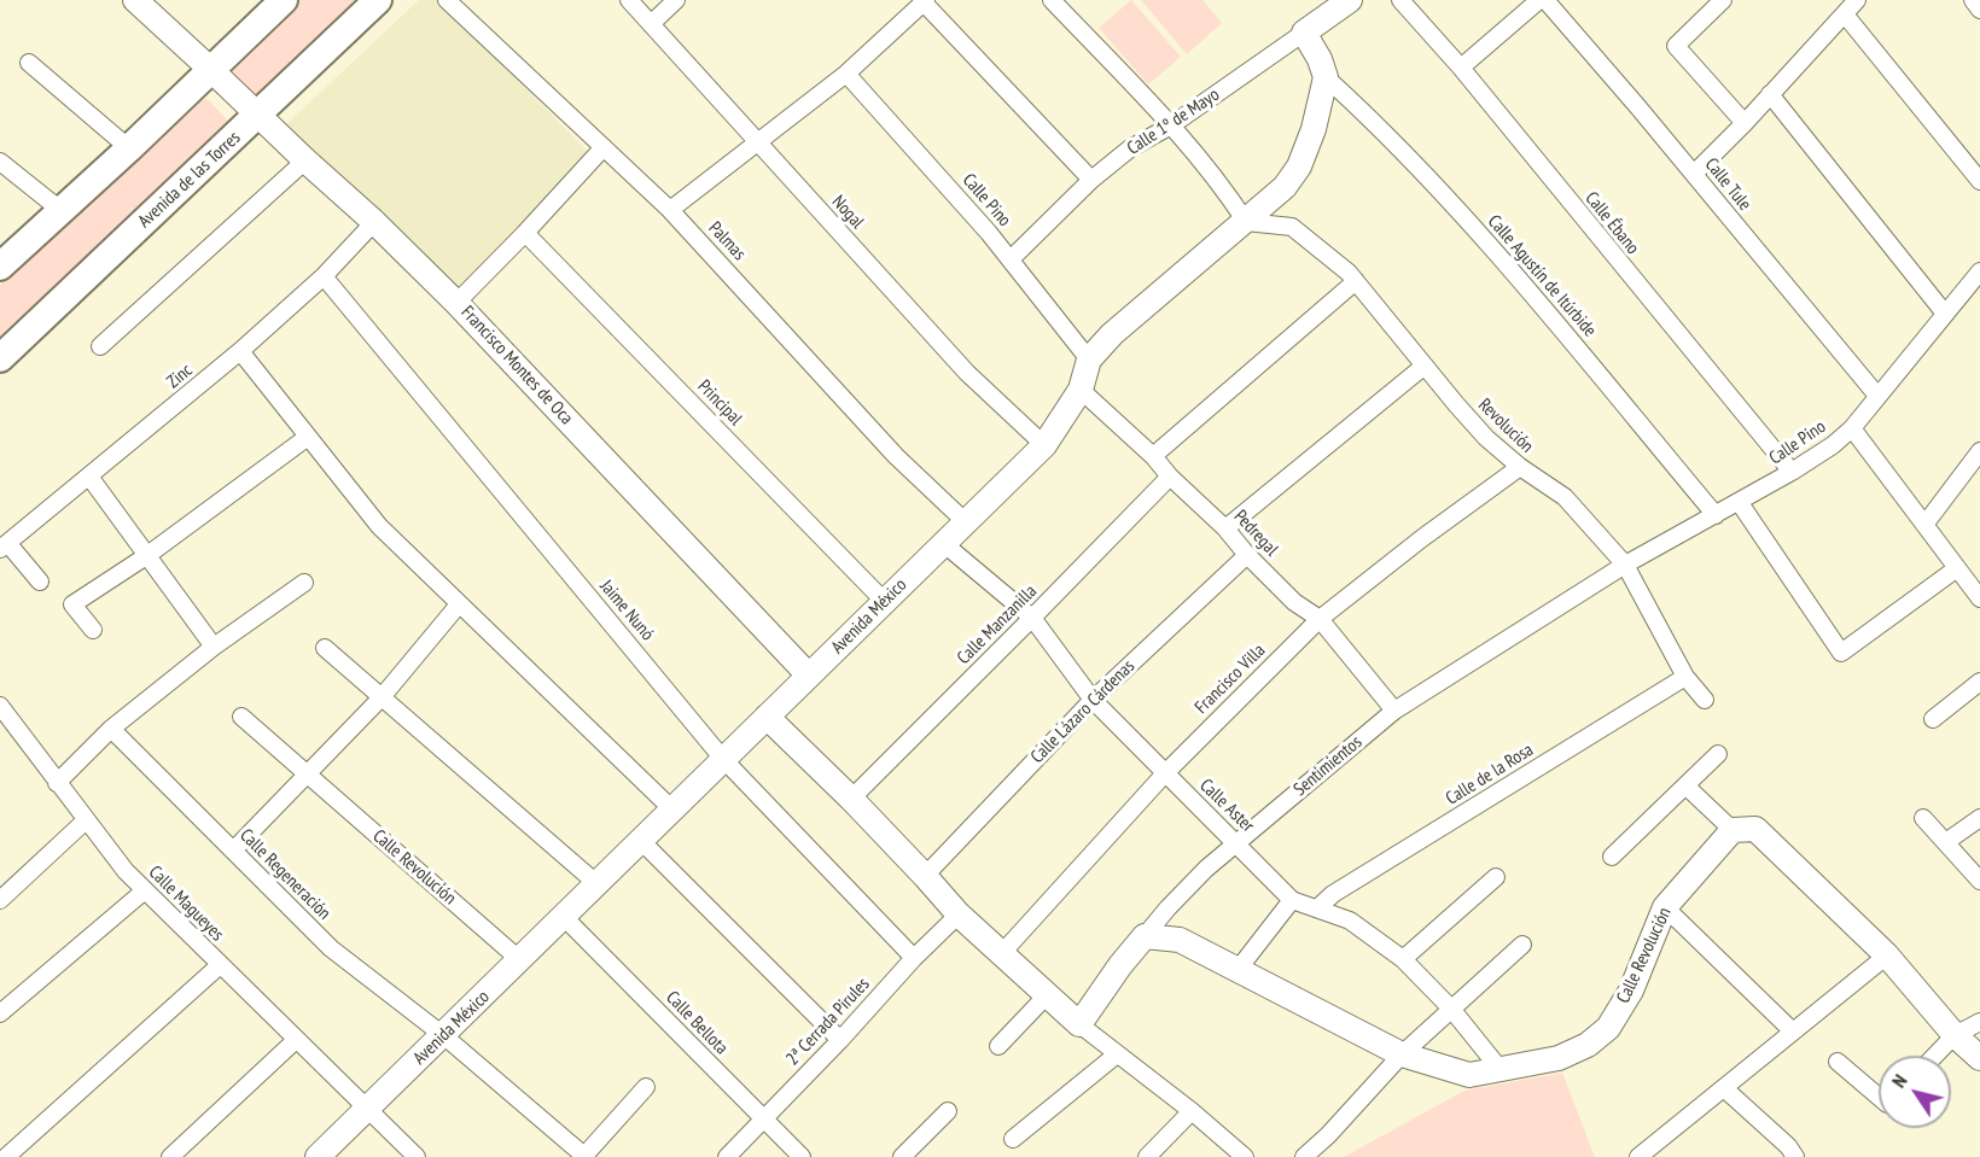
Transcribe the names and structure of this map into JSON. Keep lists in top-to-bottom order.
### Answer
{
  "streets": {
    "main road": ["Avenida de las Torres"],
    "street": [
      "Calle 1º de Mayo",
      "Calle Tule",
      "Calle Pino",
      "Nogal",
      "Calle Ébano",
      "Palmas",
      "Calle Agustín de Itúrbide",
      "Francisco Montes de Oca",
      "Zinc",
      "Principal",
      "Revolución",
      "Pedregal",
      "Jaime Nunó",
      "Avenida México",
      "Calle Manzanilla",
      "Francisco Villa",
      "Calle Lázaro Cárdenas",
      "Sentimientos",
      "Calle de la Rosa",
      "Calle Aster",
      "Calle Revolución",
      "Calle Regeneración",
      "Calle Magueyes",
      "2ª Cerrada Pirules",
      "Calle Bellota"
    ]
  },
  "crossings": [
    ["Calle 1º de Mayo", "Calle Pino"],
    ["Avenida de las Torres", "Francisco Montes de Oca"],
    ["Calle Tule", "Calle Pino"],
    ["Calle Pino", "Calle Ébano"],
    ["Calle Pino", "Calle Agustín de Itúrbide"],
    ["Calle Pino", "Revolución"],
    ["Calle Pino", "Avenida México"],
    ["Calle Pino", "Sentimientos"],
    ["Nogal", "Avenida México"],
    ["Palmas", "Avenida México"],
    ["Calle Agustín de Itúrbide", "Avenida México"],
    ["Francisco Montes de Oca", "Zinc"],
    ["Francisco Montes de Oca", "Avenida México"],
    ["Zinc", "Jaime Nunó"],
    ["Principal", "Avenida México"],
    ["Revolución", "Avenida México"],
    ["Revolución", "Francisco Villa"],
    ["Revolución", "Sentimientos"],
    ["Revolución", "Calle de la Rosa"],
    ["Pedregal", "Avenida México"],
    ["Pedregal", "Calle Manzanilla"],
    ["Pedregal", "Francisco Villa"],
    ["Pedregal", "Calle Lázaro Cárdenas"],
    ["Pedregal", "Sentimientos"],
    ["Jaime Nunó", "Avenida México"],
    ["Jaime Nunó", "2ª Cerrada Pirules"],
    ["Avenida México", "Calle Aster"],
    ["Avenida México", "Calle Revolución"],
    ["Avenida México", "Calle Regeneración"],
    ["Avenida México", "Calle Magueyes"],
    ["Avenida México", "Calle Bellota"],
    ["Calle Manzanilla", "Calle Aster"],
    ["Francisco Villa", "Calle Aster"],
    ["Calle Lázaro Cárdenas", "Calle Aster"],
    ["Sentimientos", "Calle Aster"],
    ["Sentimientos", "Calle Revolución"],
    ["Calle de la Rosa", "Calle Aster"],
    ["Calle Aster", "Calle Revolución"],
    ["2ª Cerrada Pirules", "Calle Bellota"]
  ],
  "north": "top left"
}
